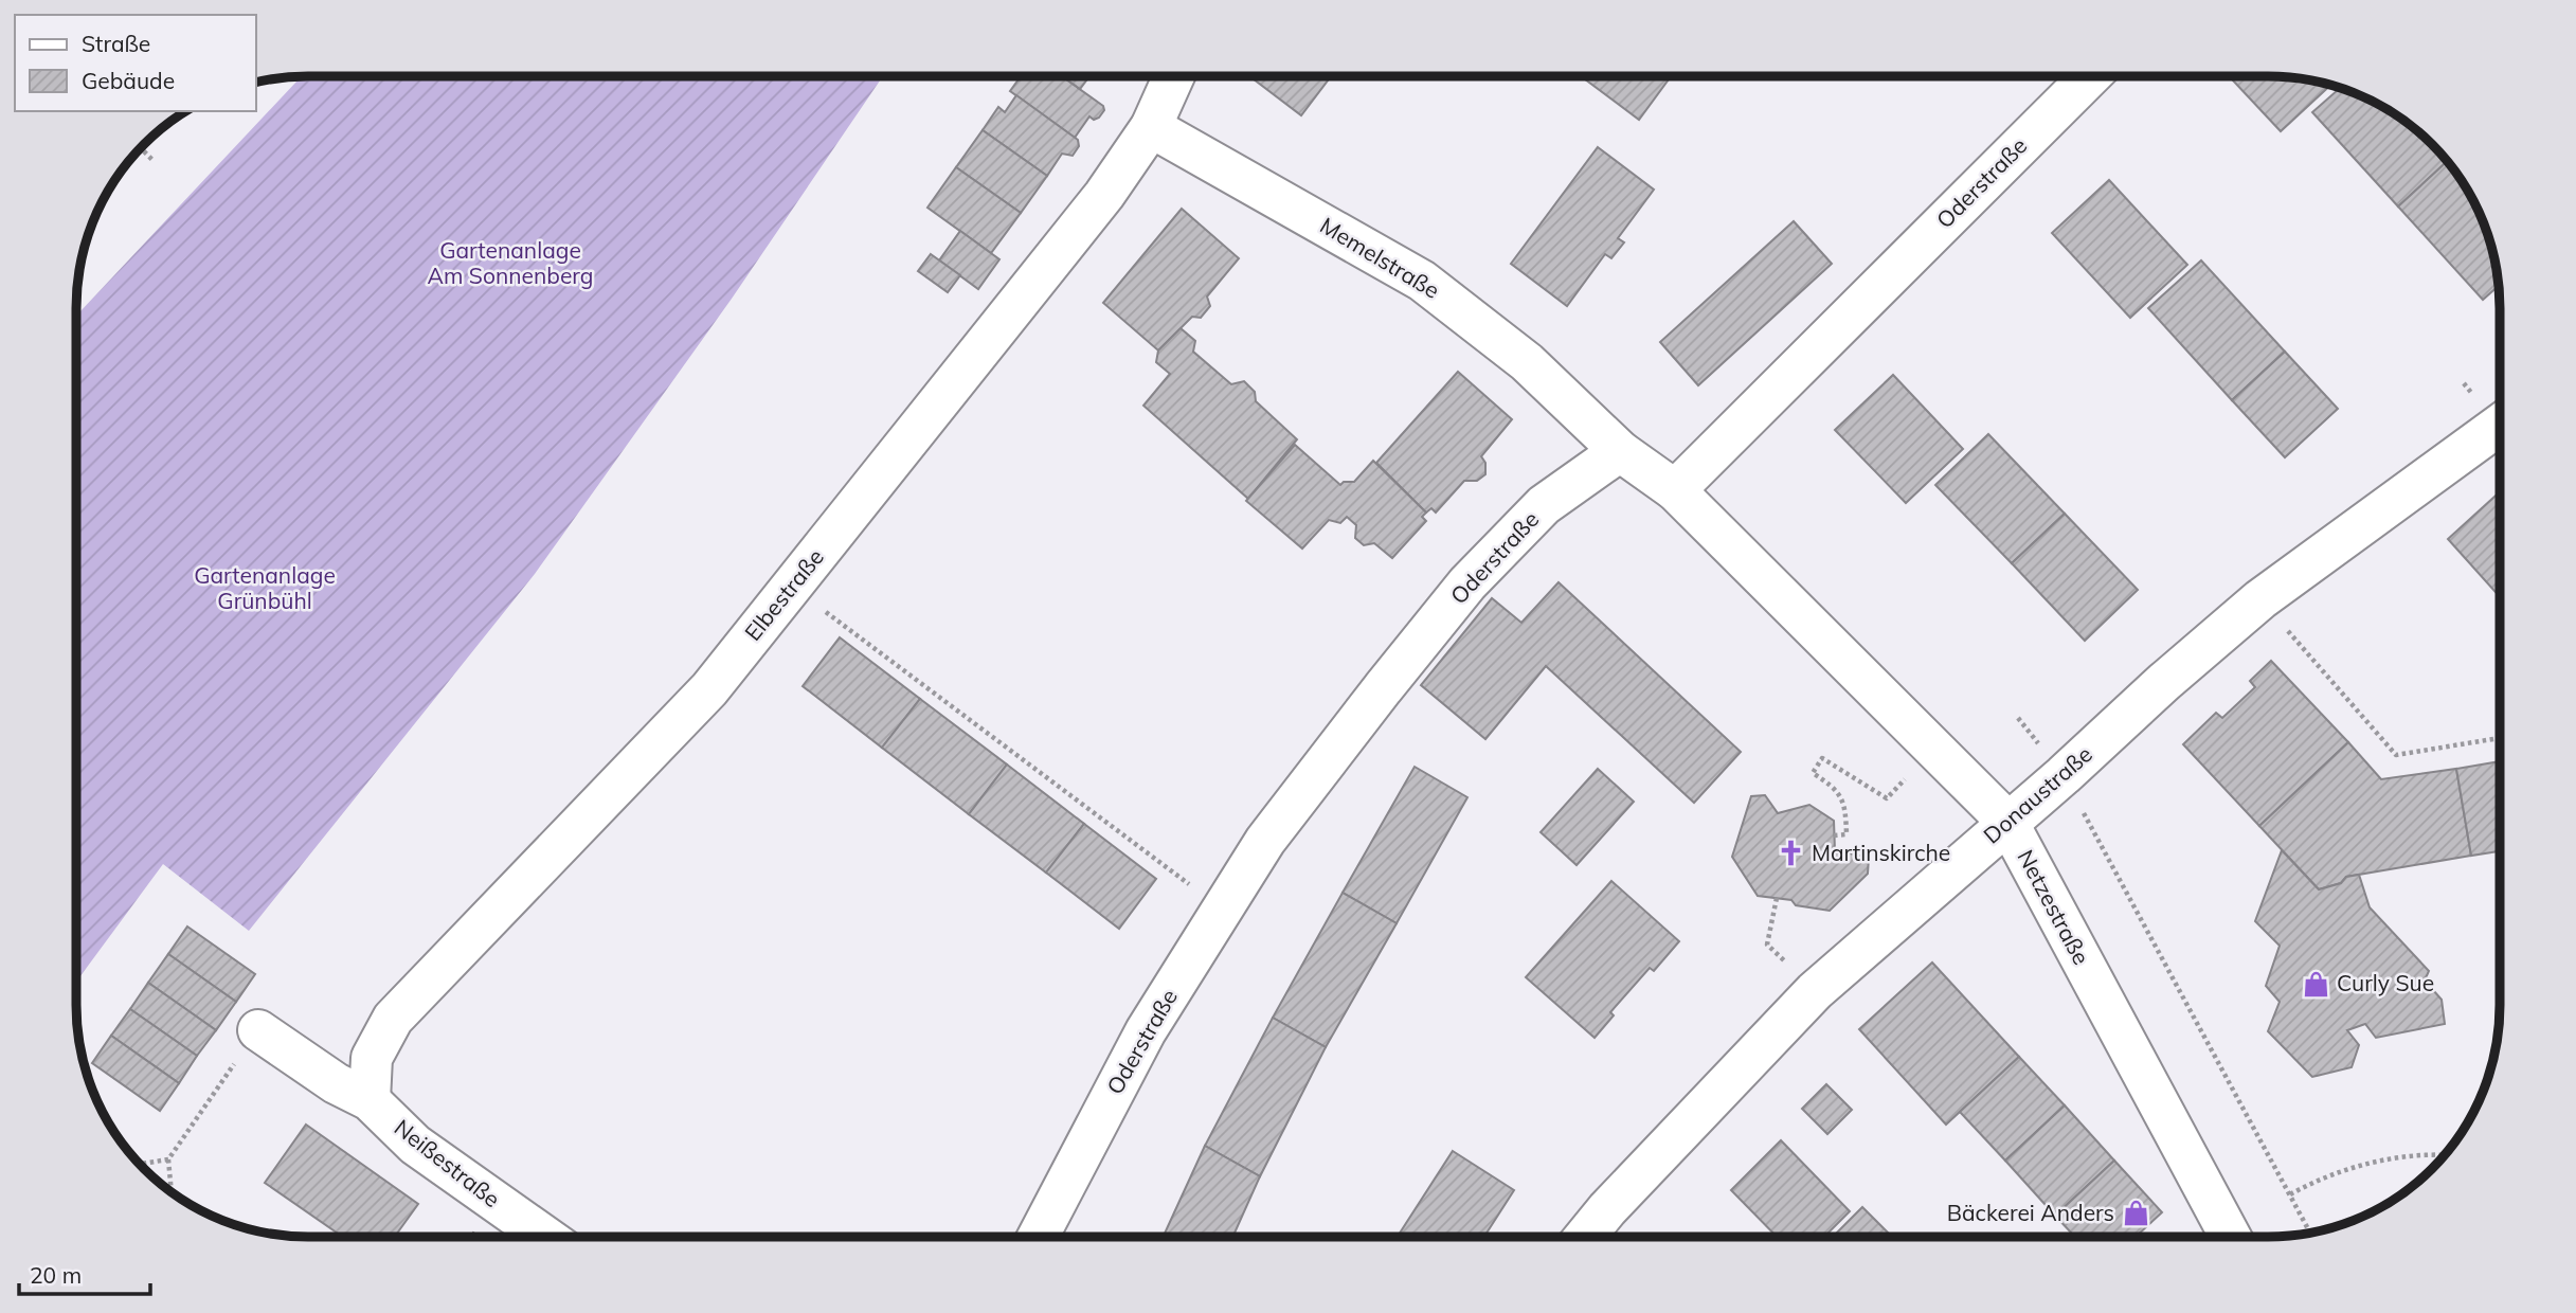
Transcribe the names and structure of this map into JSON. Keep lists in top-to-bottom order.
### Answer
{
  "streets": {
    "street": [
      "Oderstraße",
      "Memelstraße",
      "Elbestraße",
      "Donaustraße",
      "Netzestraße",
      "Neißestraße"
    ]
  },
  "crossings": [
    ["Oderstraße", "Memelstraße"],
    ["Oderstraße", "Netzestraße"],
    ["Memelstraße", "Elbestraße"],
    ["Elbestraße", "Neißestraße"],
    ["Donaustraße", "Netzestraße"]
  ],
  "parks": ["Gartenanlage Am Sonnenberg", "Gartenanlage Grünbühl"],
  "places": {
    "church": ["Martinskirche"],
    "shop": ["Curly Sue", "Bäckerei Anders"]
  },
  "legend": ["Straße", "Gebäude"],
  "scale_bar": "20 m"
}
